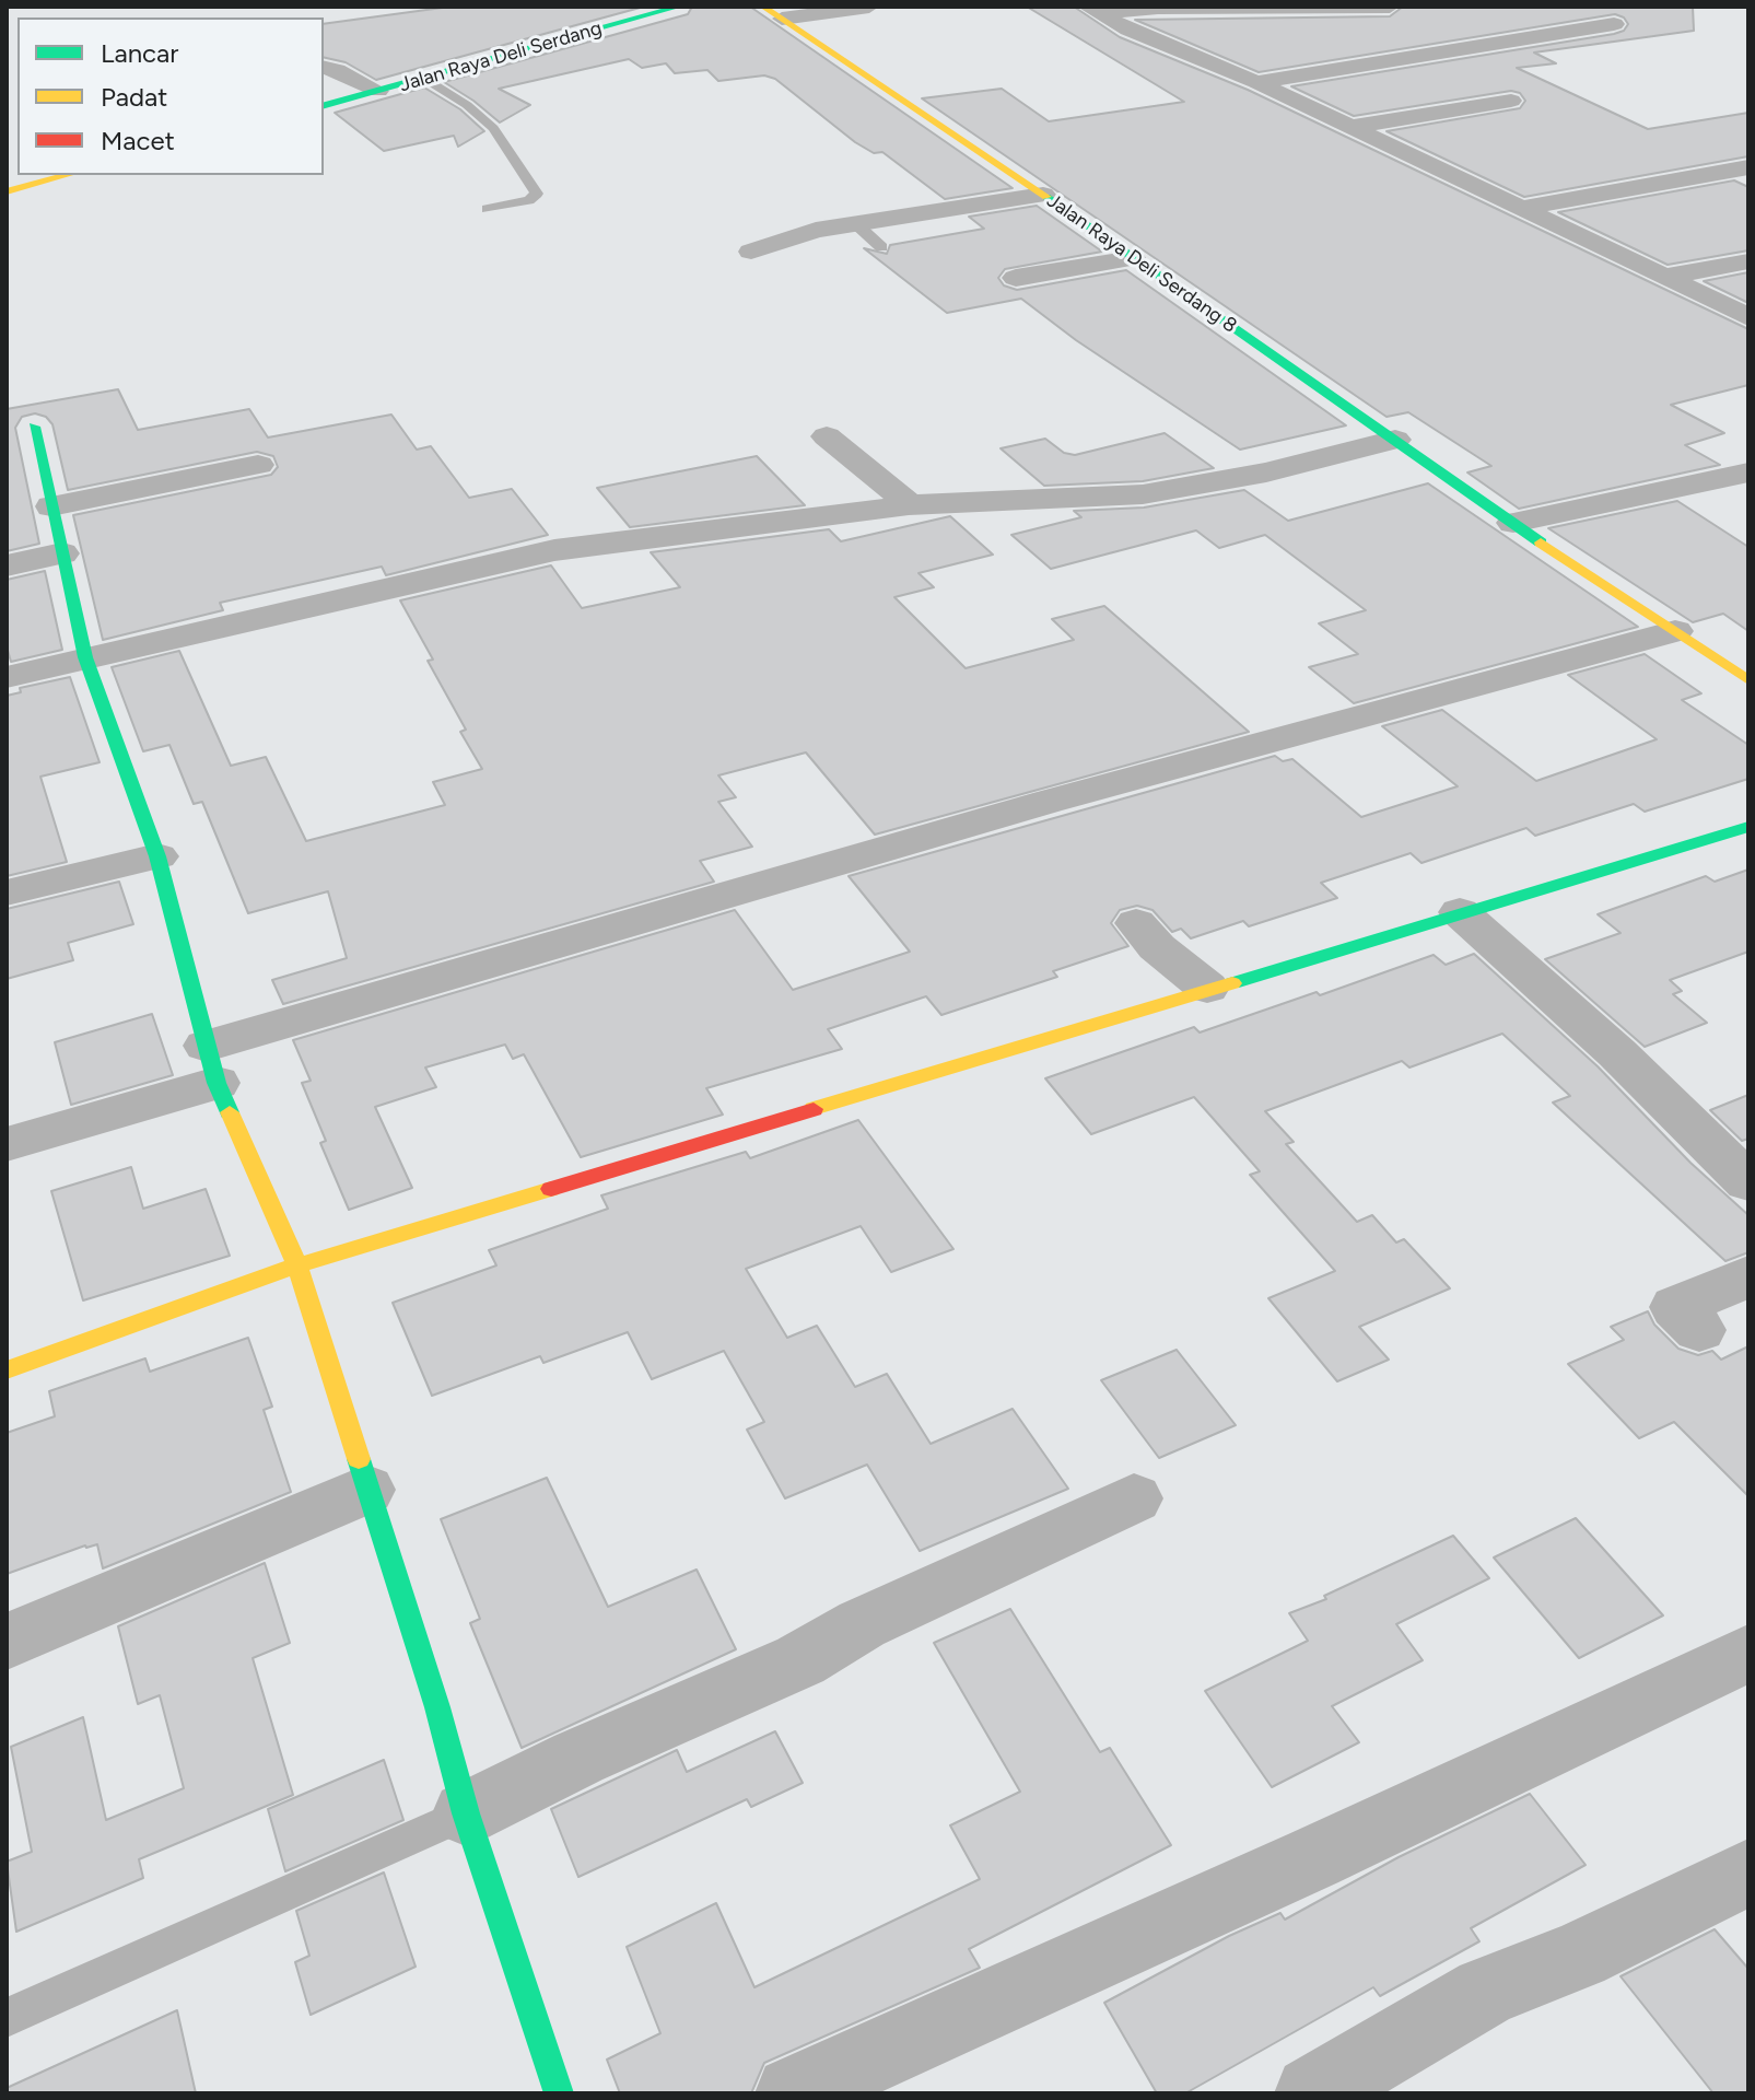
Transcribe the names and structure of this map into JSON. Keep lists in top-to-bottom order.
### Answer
{
  "streets": {
    "street": ["Jalan Raya Deli Serdang", "Jalan Raya Deli Serdang 8"]
  },
  "legend": ["Lancar", "Padat", "Macet"]
}
